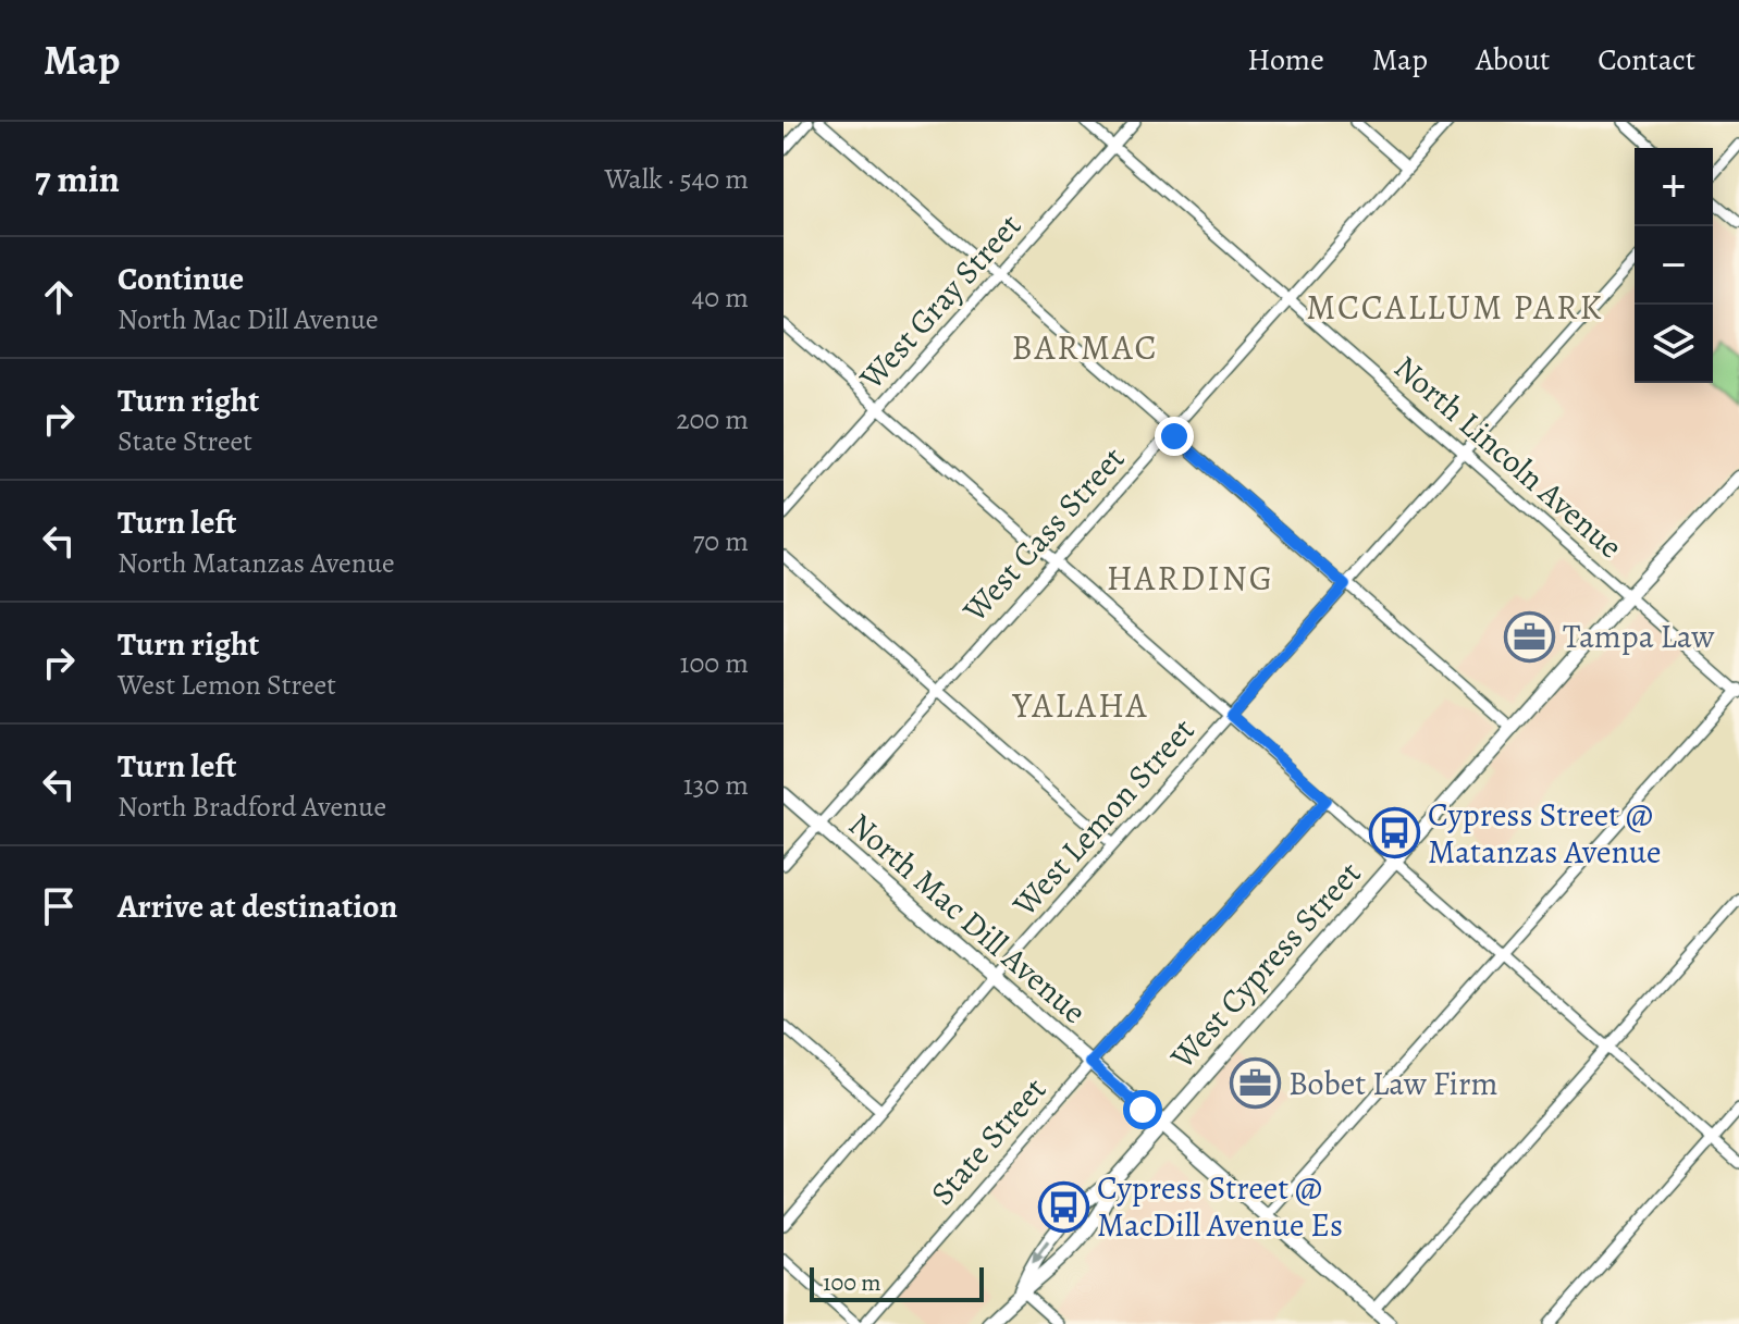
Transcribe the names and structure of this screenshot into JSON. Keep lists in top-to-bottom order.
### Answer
{
  "streets": {
    "street": [
      "West Gray Street",
      "North Lincoln Avenue",
      "West Cass Street",
      "West Lemon Street",
      "North Mac Dill Avenue",
      "West Cypress Street",
      "State Street"
    ]
  },
  "crossings": [
    ["West Gray Street", "North Lincoln Avenue"],
    ["North Lincoln Avenue", "West Cass Street"],
    ["North Lincoln Avenue", "West Lemon Street"],
    ["North Lincoln Avenue", "West Cypress Street"],
    ["West Cass Street", "North Mac Dill Avenue"],
    ["West Lemon Street", "North Mac Dill Avenue"],
    ["North Mac Dill Avenue", "West Cypress Street"],
    ["North Mac Dill Avenue", "State Street"]
  ],
  "districts": [
    "MCCALLUM PARK",
    "BARMAC",
    "HARDING",
    "YALAHA"
  ],
  "places": {
    "office": ["Tampa Law", "Bobet Law Firm"],
    "bus stop": ["Cypress Street @ Matanzas Avenue", "Cypress Street @ MacDill Avenue Es"]
  },
  "scale_bar": "100 m",
  "page": {
    "header": "Map",
    "nav": [
      "Home",
      "Map",
      "About",
      "Contact"
    ],
    "heading": ["7 min", "Walk · 540 m"],
    "map_buttons": ["+", "−"],
    "list": [
      ["Continue", "North Mac Dill Avenue", "40 m"],
      ["Turn right", "State Street", "200 m"],
      ["Turn left", "North Matanzas Avenue", "70 m"],
      ["Turn right", "West Lemon Street", "100 m"],
      ["Turn left", "North Bradford Avenue", "130 m"],
      "Arrive at destination"
    ],
    "scale": "100 m"
  }
}
